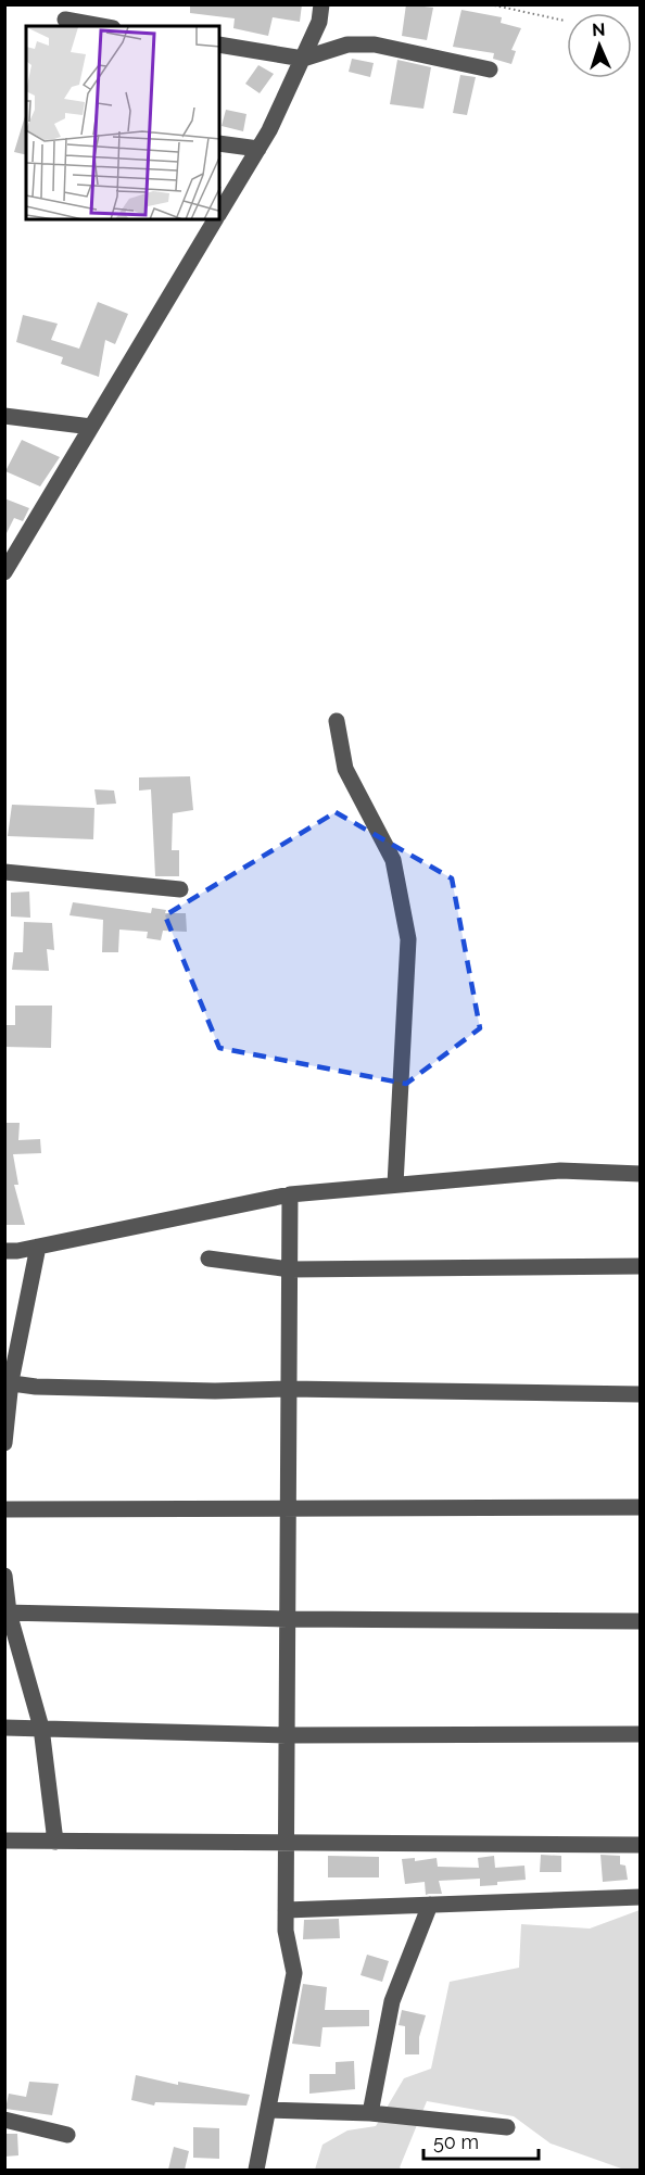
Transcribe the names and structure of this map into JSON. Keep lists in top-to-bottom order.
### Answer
{
  "scale_bar": "50 m",
  "north": "top"
}
